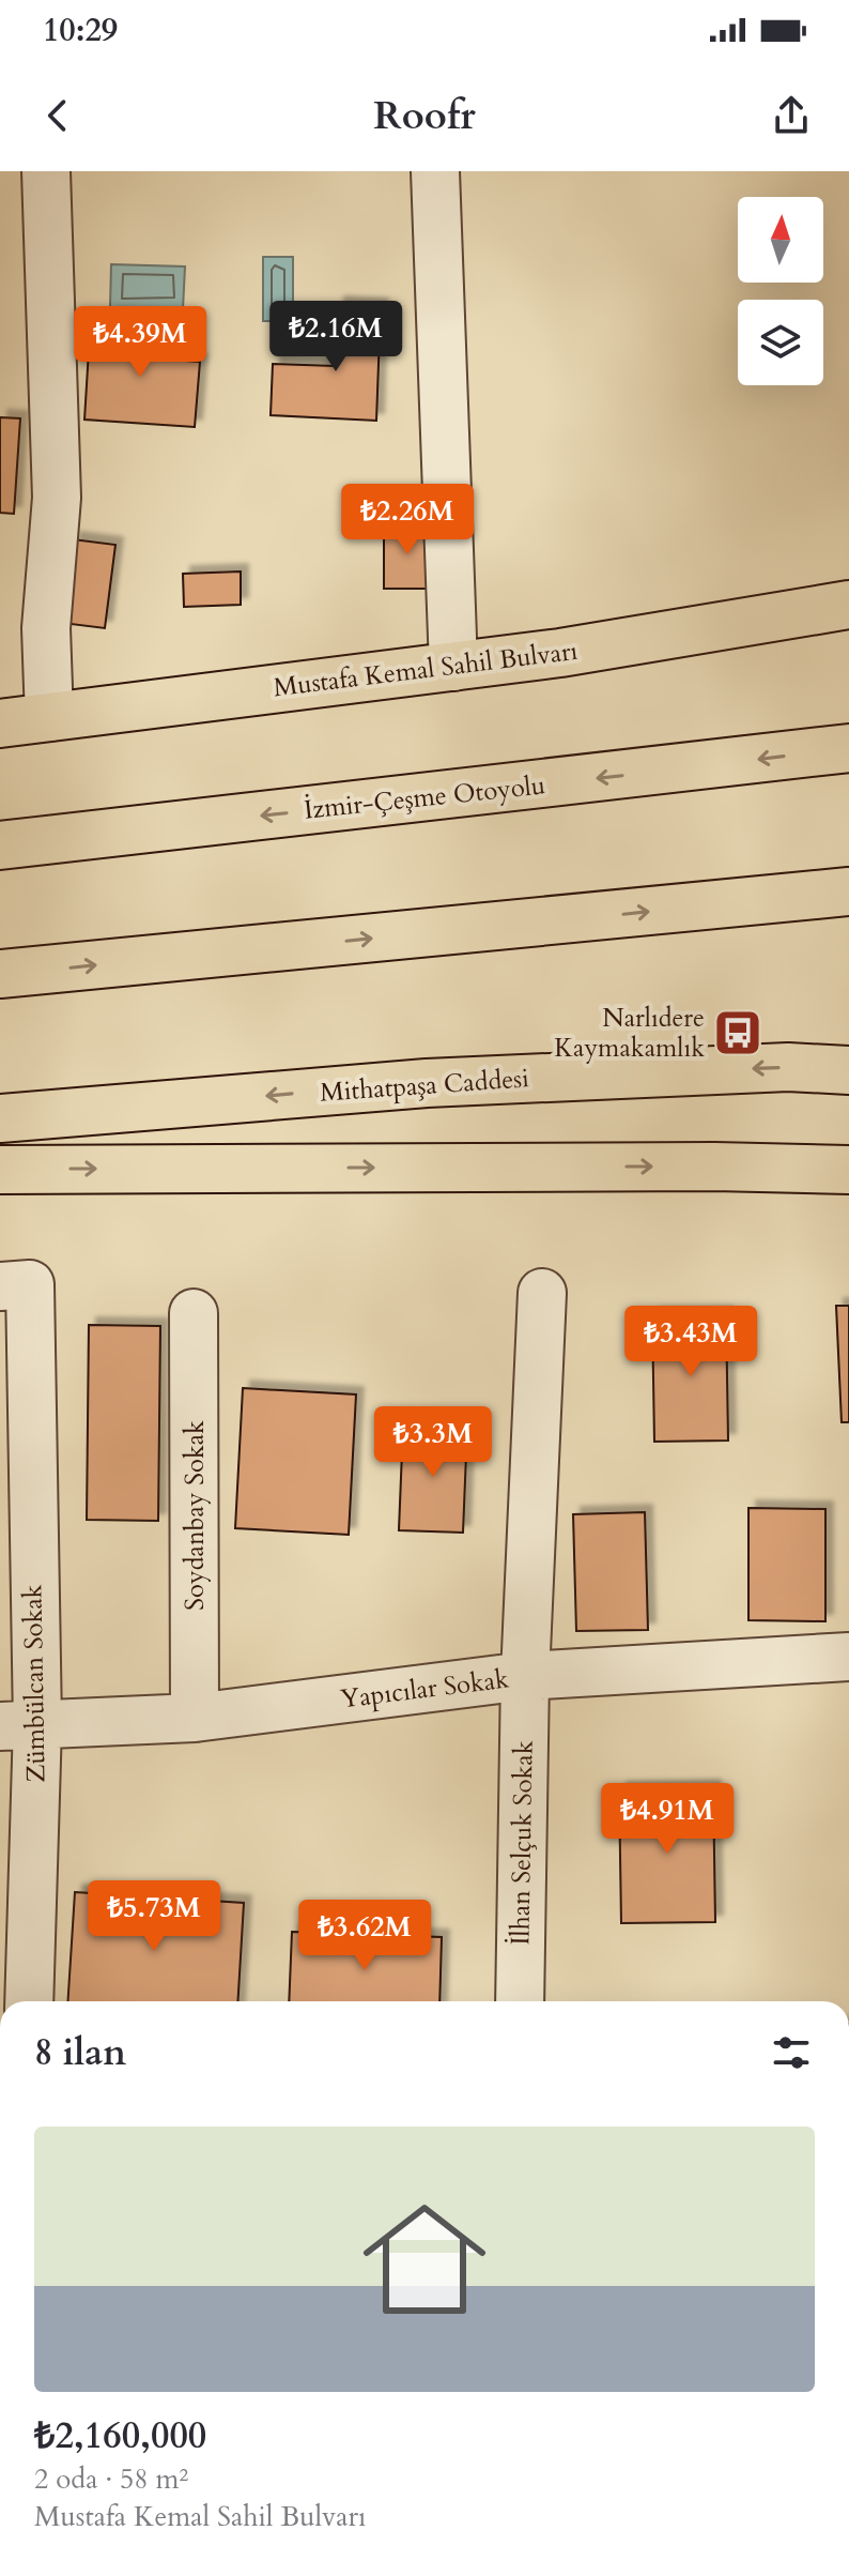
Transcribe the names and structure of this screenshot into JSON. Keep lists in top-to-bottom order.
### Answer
{
  "streets": {
    "main road": ["Mustafa Kemal Sahil Bulvarı", "İzmir-Çeşme Otoyolu", "Mithatpaşa Caddesi"],
    "street": [
      "Soydanbay Sokak",
      "Zümbülcan Sokak",
      "Yapıcılar Sokak",
      "İlhan Selçuk Sokak"
    ]
  },
  "crossings": [
    ["Soydanbay Sokak", "Yapıcılar Sokak"],
    ["Zümbülcan Sokak", "Yapıcılar Sokak"],
    ["Yapıcılar Sokak", "İlhan Selçuk Sokak"]
  ],
  "places": {
    "bus stop": ["Narlıdere Kaymakamlık"]
  },
  "north": "top",
  "page": {
    "status": "10:29",
    "header": "Roofr",
    "price": [
      "₺2.16M",
      "₺4.39M",
      "₺2.26M",
      "₺3.43M",
      "₺3.3M",
      "₺4.91M",
      "₺5.73M",
      "₺3.62M"
    ],
    "heading": "8 ilan",
    "list": [
      {
        "name": "₺2,160,000",
        "note": "2 oda · 58 m² · Mustafa Kemal Sahil Bulvarı"
      }
    ]
  }
}
